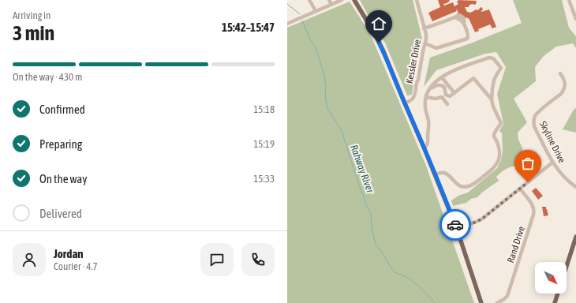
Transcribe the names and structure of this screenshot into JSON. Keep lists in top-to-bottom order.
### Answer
{
  "streets": {
    "street": ["Kessler Drive", "Skyline Drive", "Rand Drive"]
  },
  "water": ["Rahway River"],
  "north": "bottom right",
  "page": {
    "heading": ["3 min", "Arriving in", "15:42–15:47"],
    "panel": ["Jordan", "Courier · 4.7"],
    "bar": "On the way · 430 m",
    "list": [
      ["Confirmed", "15:18"],
      ["Preparing", "15:19"],
      ["On the way", "15:33"],
      "Delivered"
    ]
  }
}
